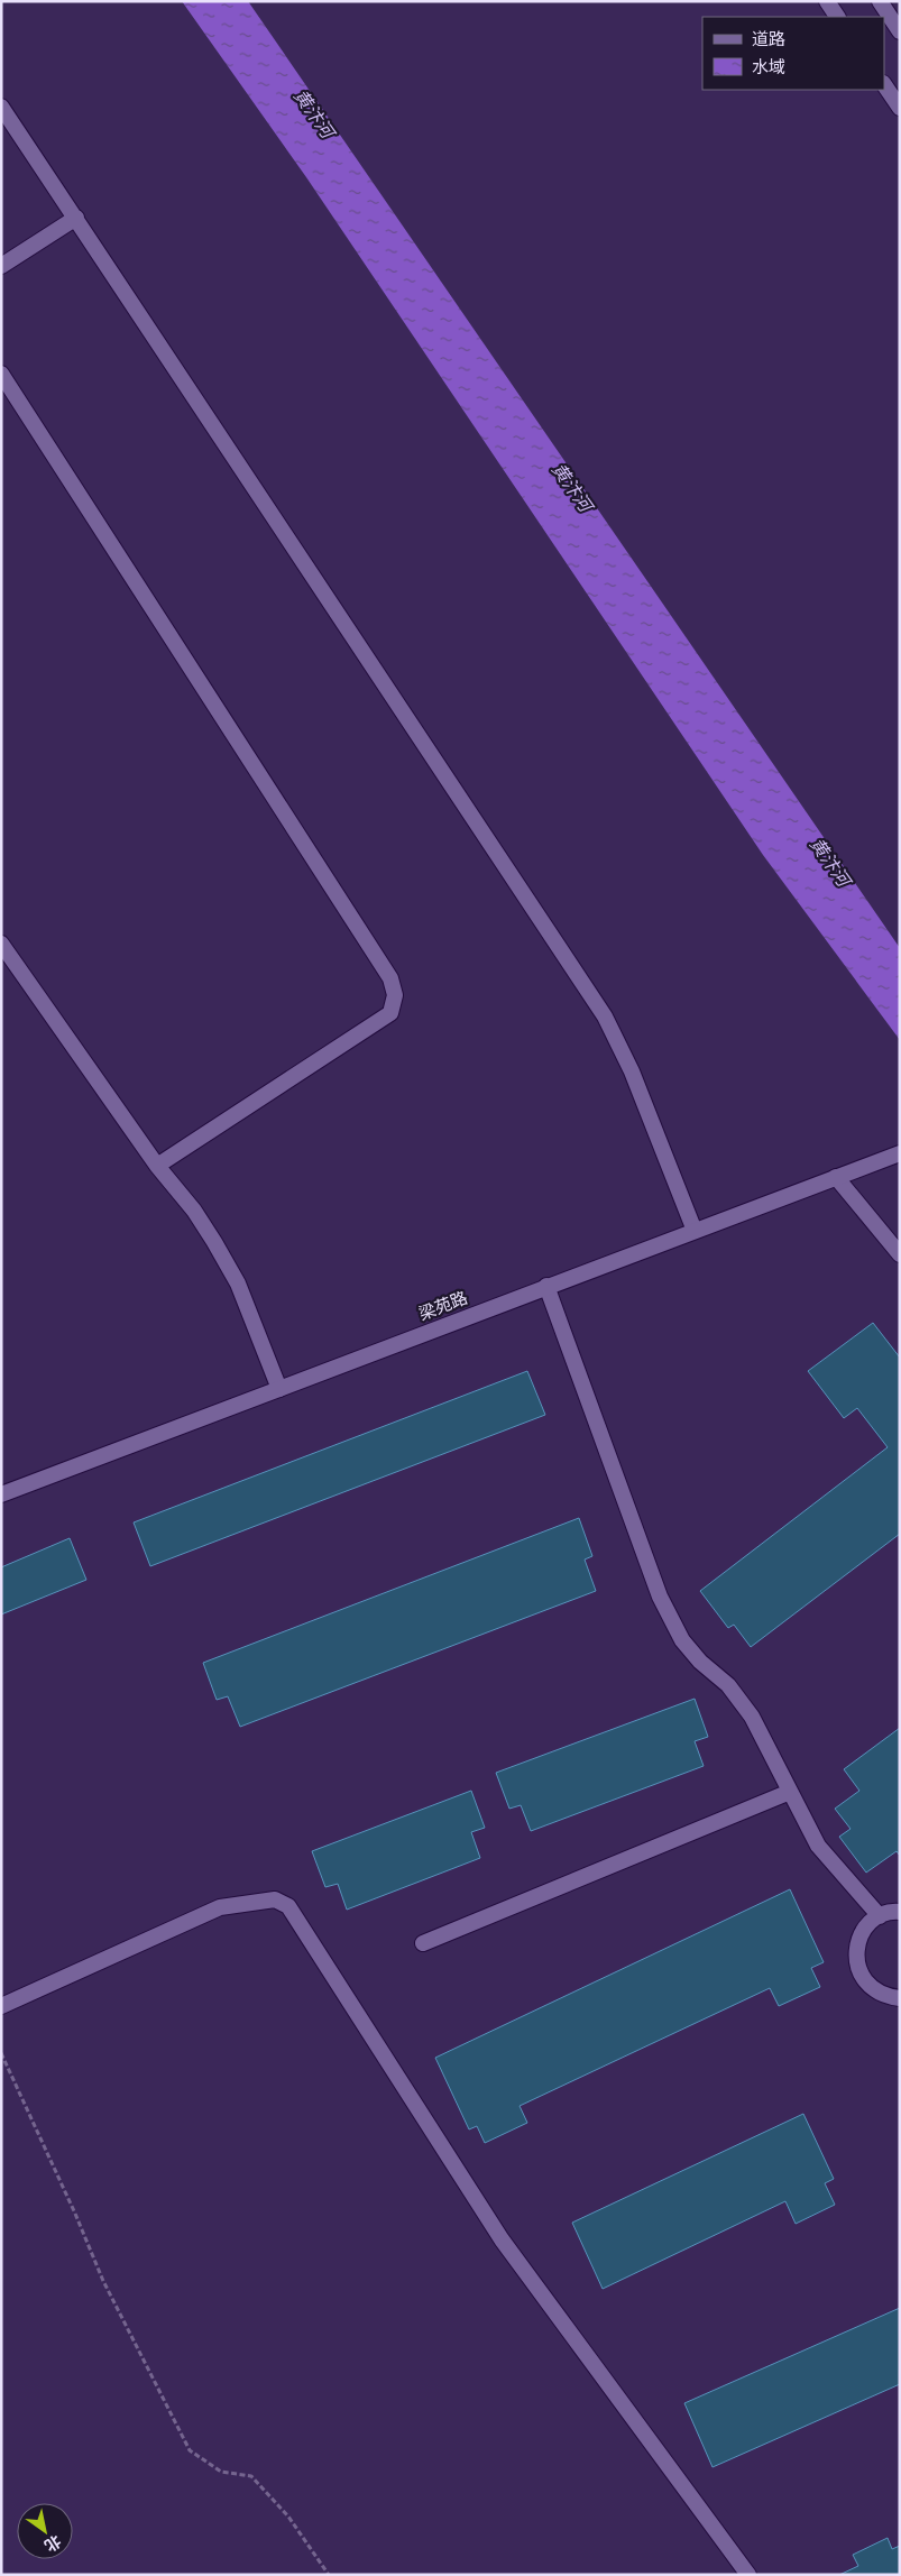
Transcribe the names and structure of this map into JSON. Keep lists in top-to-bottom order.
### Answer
{
  "streets": {
    "street": ["梁苑路"]
  },
  "water": ["黄汴河"],
  "legend": ["道路", "水域"],
  "north": "bottom right"
}
